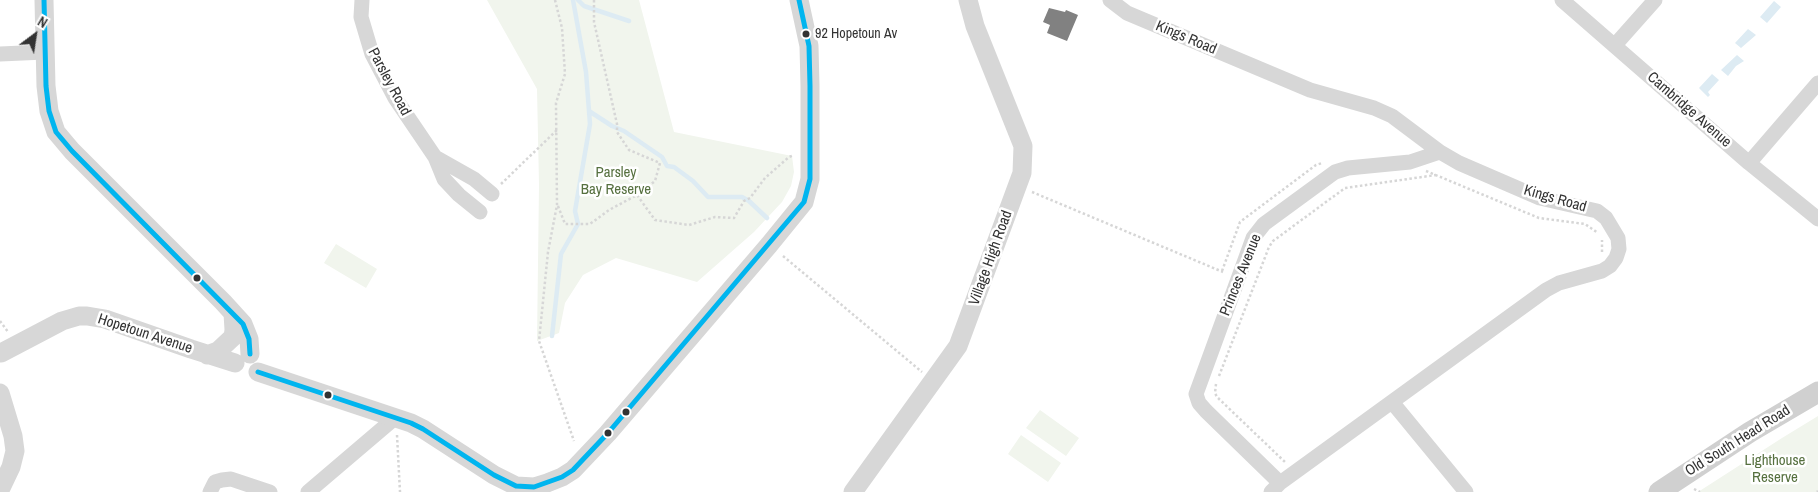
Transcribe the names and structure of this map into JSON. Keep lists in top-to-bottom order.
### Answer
{
  "streets": {
    "main road": ["Old South Head Road"],
    "street": [
      "Kings Road",
      "Parsley Road",
      "Cambridge Avenue",
      "Village High Road",
      "Princes Avenue",
      "Hopetoun Avenue"
    ]
  },
  "crossings": [
    ["Kings Road", "Princes Avenue"]
  ],
  "parks": ["Parsley Bay Reserve", "Lighthouse Reserve"],
  "places": ["92 Hopetoun Av"],
  "north": "top right"
}
